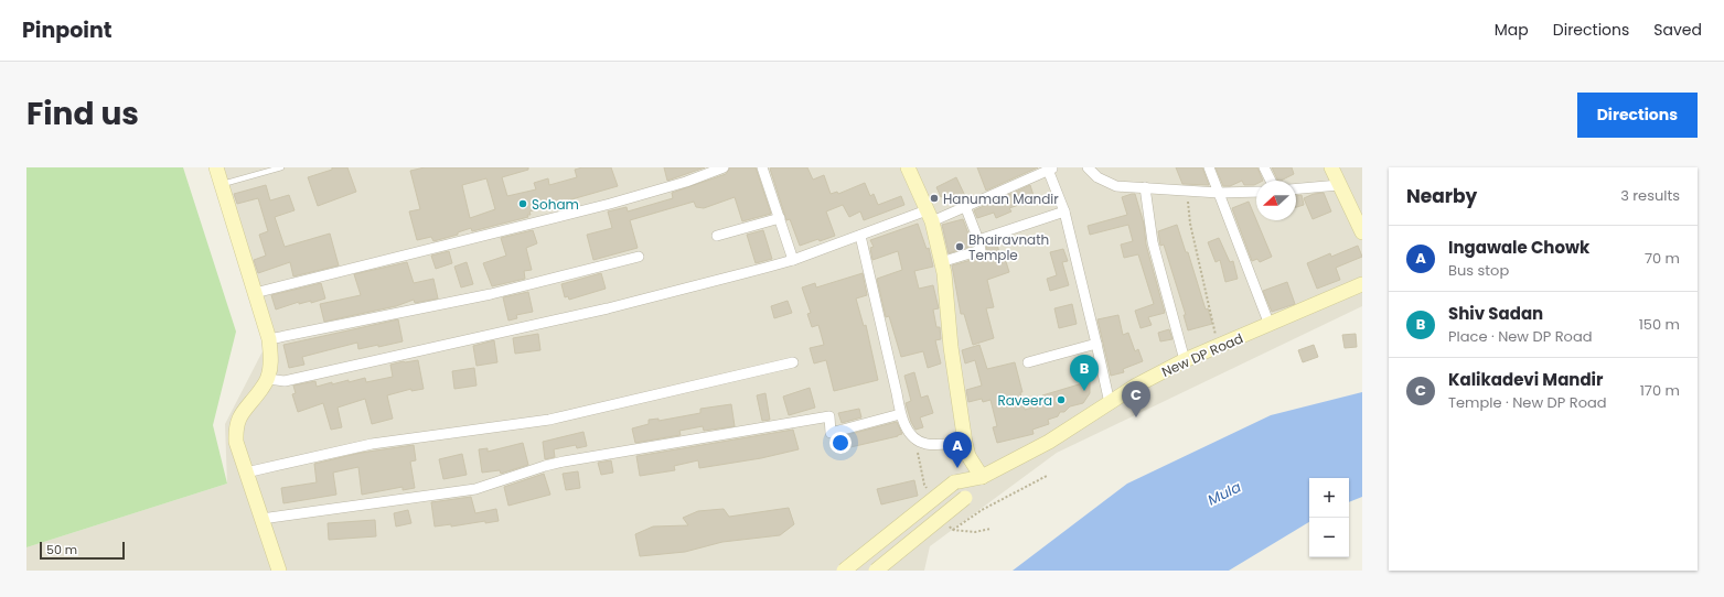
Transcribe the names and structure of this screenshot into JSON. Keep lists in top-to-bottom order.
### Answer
{
  "streets": {
    "street": ["New DP Road"]
  },
  "water": ["Mula"],
  "places": [
    "Hanuman Mandir",
    "Soham",
    "Bhairavnath Temple",
    "Raveera"
  ],
  "scale_bar": "50 m",
  "north": "left",
  "page": {
    "header": "Pinpoint",
    "nav": ["Map", "Directions", "Saved"],
    "title": "Find us",
    "buttons": "Directions",
    "heading": ["Nearby", "3 results"],
    "list": [
      {
        "mark": "A",
        "name": "Ingawale Chowk",
        "note": "Bus stop",
        "value": "70 m"
      },
      {
        "mark": "B",
        "name": "Shiv Sadan",
        "note": "Place · New DP Road",
        "value": "150 m"
      },
      {
        "mark": "C",
        "name": "Kalikadevi Mandir",
        "note": "Temple · New DP Road",
        "value": "170 m"
      }
    ],
    "pins": ["B", "C", "A"],
    "map_buttons": ["+", "−"],
    "scale": "50 m"
  }
}
